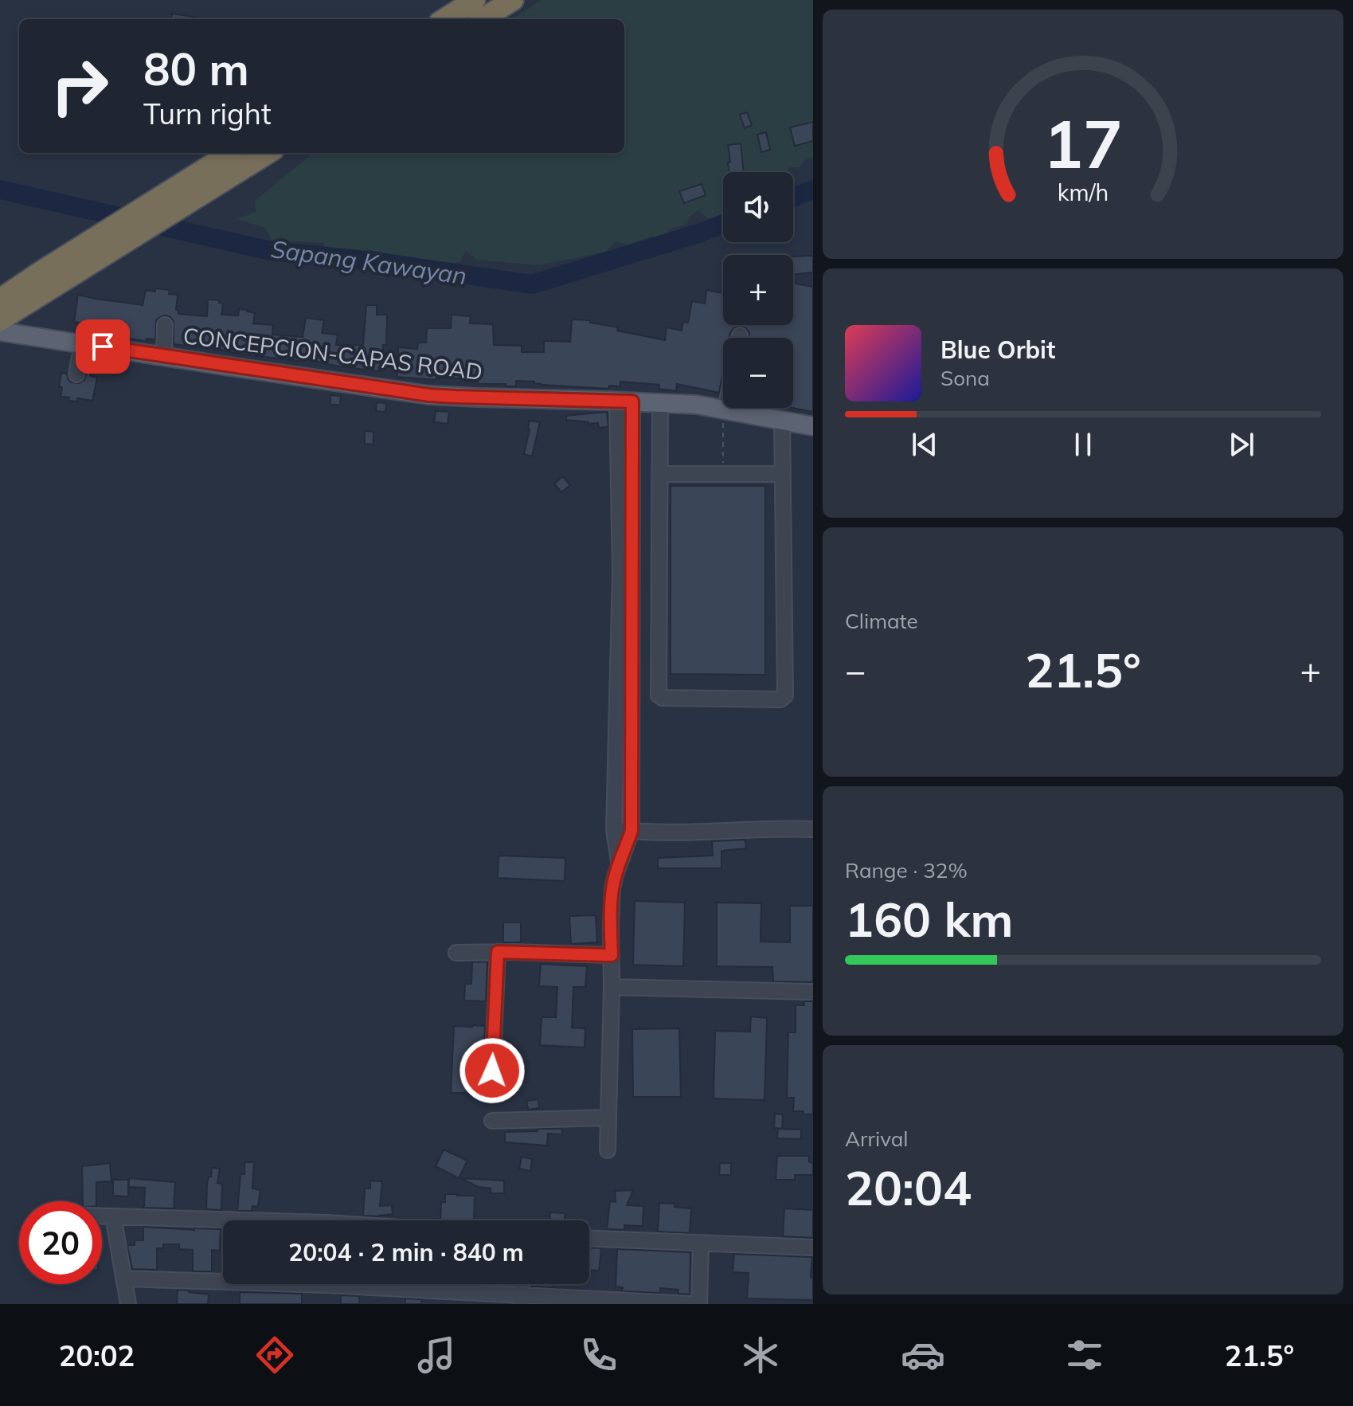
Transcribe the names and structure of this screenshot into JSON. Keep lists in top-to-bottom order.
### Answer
{
  "streets": {
    "main road": ["CONCEPCION-CAPAS ROAD"]
  },
  "water": ["Sapang Kawayan"],
  "page": {
    "turn": ["80 m", "Turn right"],
    "map_buttons": ["+", "−"],
    "song": ["Blue Orbit", "Sona"],
    "tile": [
      "Climate",
      ["Range · 32%", "160 km"],
      ["Arrival", "20:04"]
    ],
    "heat": ["−", "21.5°", "+"],
    "limit": "20",
    "trip": "20:04 · 2 min · 840 m",
    "tabs": ["20:02", "21.5°"],
    "gauge": ["17", "km/h"]
  }
}
